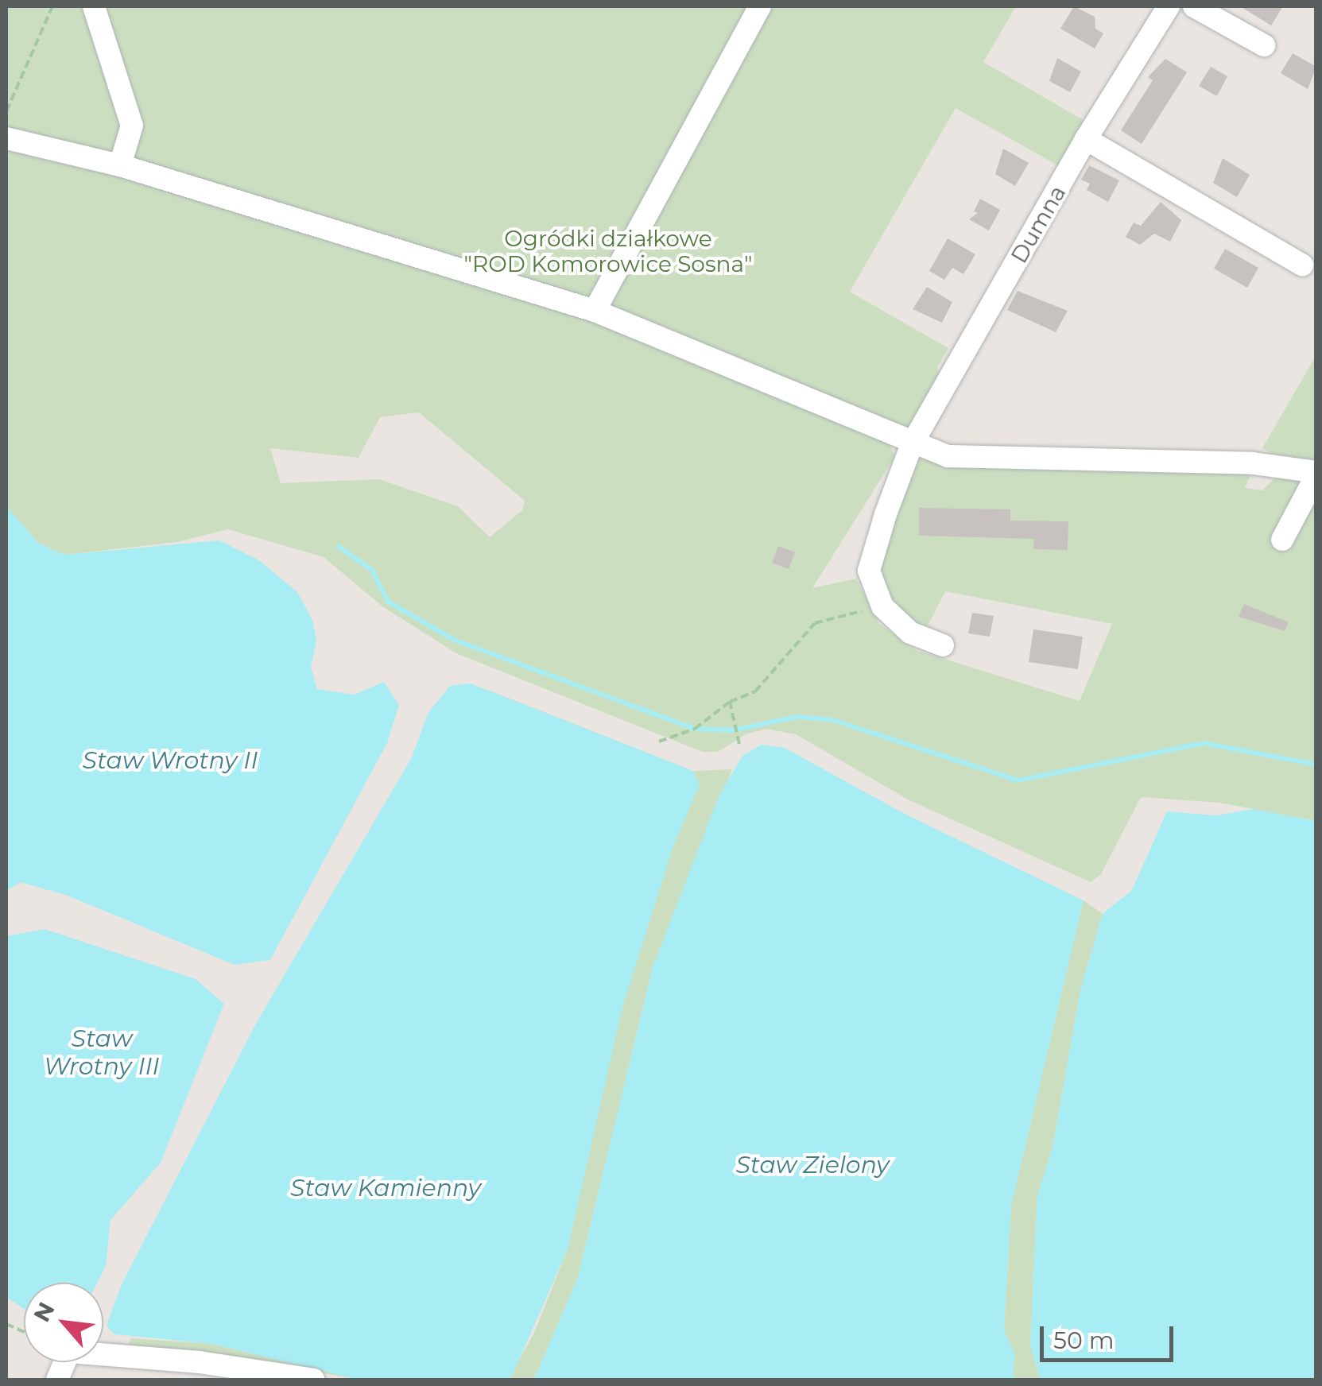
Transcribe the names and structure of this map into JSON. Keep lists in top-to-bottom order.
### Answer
{
  "streets": {
    "street": ["Dumna"]
  },
  "water": [
    "Staw Wrotny II",
    "Staw Wrotny III",
    "Staw Zielony",
    "Staw Kamienny"
  ],
  "parks": ["Ogródki działkowe \"ROD Komorowice Sosna\""],
  "scale_bar": "50 m",
  "north": "top left"
}
